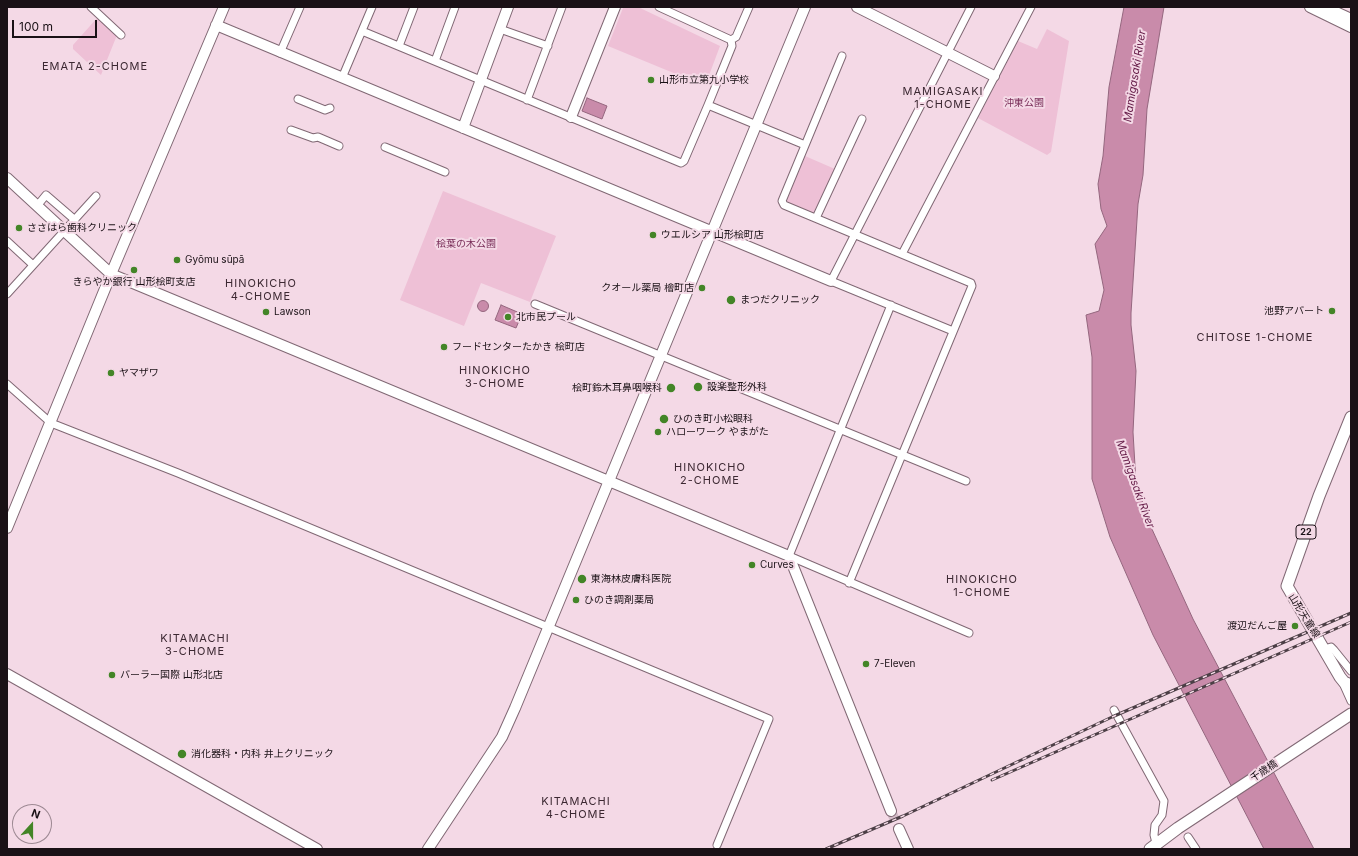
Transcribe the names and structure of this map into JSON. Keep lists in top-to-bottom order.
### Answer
{
  "streets": {
    "main road": ["22", "山形天童線", "千歳橋"]
  },
  "districts": [
    "EMATA 2-CHOME",
    "MAMIGASAKI 1-CHOME",
    "HINOKICHO 4-CHOME",
    "CHITOSE 1-CHOME",
    "HINOKICHO 3-CHOME",
    "HINOKICHO 2-CHOME",
    "HINOKICHO 1-CHOME",
    "KITAMACHI 3-CHOME",
    "KITAMACHI 4-CHOME"
  ],
  "water": ["Mamigasaki River"],
  "parks": ["沖東公園", "桧葉の木公園"],
  "places": [
    "山形市立第九小学校",
    "ささはら歯科クリニック",
    "ウエルシア 山形桧町店",
    "Gyōmu sūpā",
    "きらやか銀行 山形桧町支店",
    "クオール薬局 檜町店",
    "まつだクリニック",
    "池野アパート",
    "Lawson",
    "北市民プール",
    "フードセンターたかき 桧町店",
    "ヤマザワ",
    "設楽整形外科",
    "桧町鈴木耳鼻咽喉科",
    "ひのき町小松眼科",
    "ハローワーク やまがた",
    "Curves",
    "東海林皮膚科医院",
    "ひのき調剤薬局",
    "渡辺だんご屋",
    "7-Eleven",
    "パーラー国際 山形北店",
    "消化器科・内科 井上クリニック"
  ],
  "scale_bar": "100 m",
  "north": "top"
}
